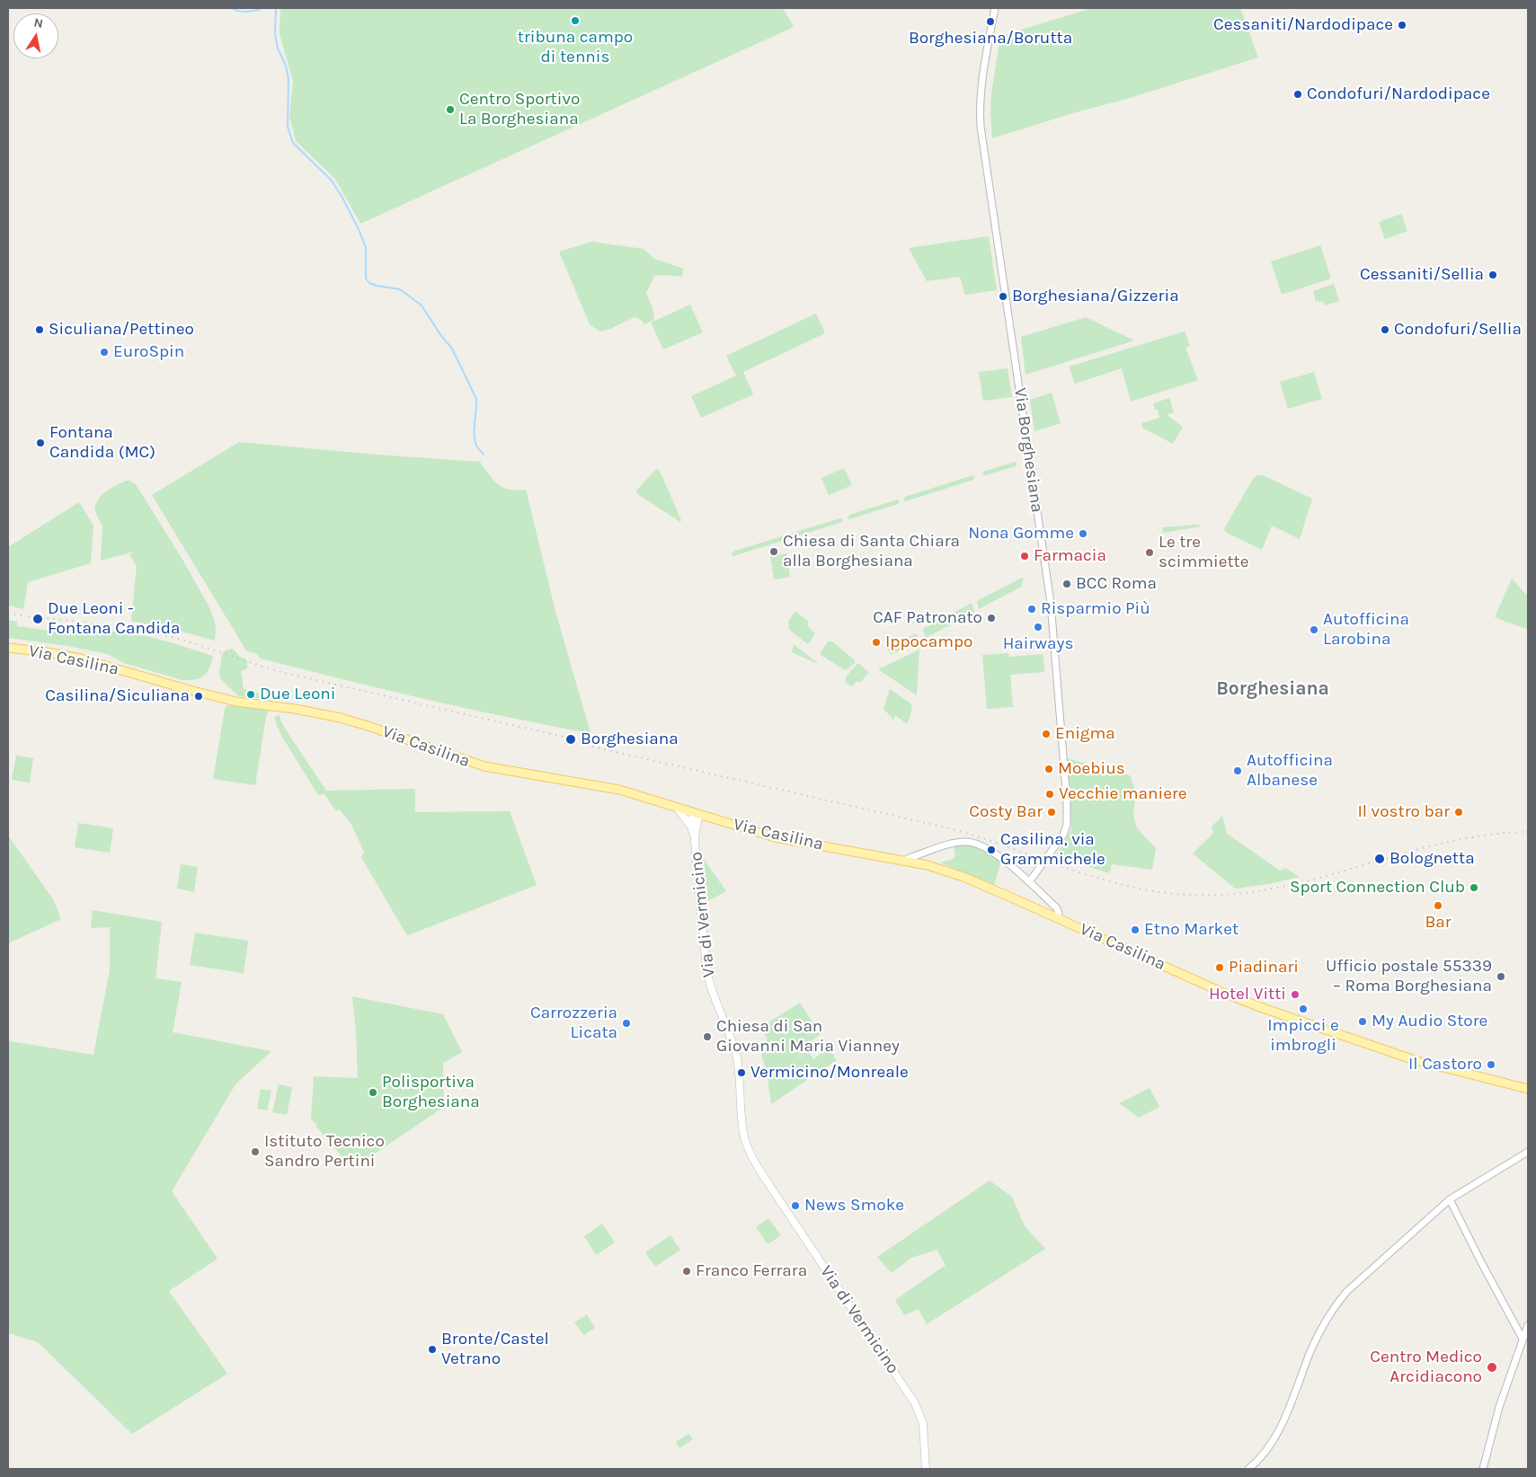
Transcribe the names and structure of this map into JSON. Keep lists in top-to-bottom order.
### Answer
{
  "streets": {
    "main road": ["Via Casilina", "Via di Vermicino"],
    "street": ["Via Borghesiana"]
  },
  "crossings": [
    ["Via Casilina", "Via di Vermicino"]
  ],
  "districts": ["Borghesiana"],
  "places": [
    "tribuna campo di tennis",
    "Borghesiana/Borutta",
    "Cessaniti/Nardodipace",
    "Condofuri/Nardodipace",
    "Centro Sportivo La Borghesiana",
    "Cessaniti/Sellia",
    "Borghesiana/Gizzeria",
    "Siculiana/Pettineo",
    "Condofuri/Sellia",
    "EuroSpin",
    "Fontana Candida (MC)",
    "Nona Gomme",
    "Chiesa di Santa Chiara alla Borghesiana",
    "Le tre scimmiette",
    "Farmacia",
    "BCC Roma",
    "Risparmio Più",
    "CAF Patronato",
    "Due Leoni - Fontana Candida",
    "Hairways",
    "Autofficina Larobina",
    "Ippocampo",
    "Due Leoni",
    "Casilina/Siculiana",
    "Enigma",
    "Borghesiana",
    "Moebius",
    "Autofficina Albanese",
    "Vecchie maniere",
    "Costy Bar",
    "Il vostro bar",
    "Casilina, via Grammichele",
    "Bolognetta",
    "Sport Connection Club",
    "Bar",
    "Etno Market",
    "Piadinari",
    "Ufficio postale 55339 – Roma Borghesiana",
    "Hotel Vitti",
    "Impicci e imbrogli",
    "My Audio Store",
    "Carrozzeria Licata",
    "Chiesa di San Giovanni Maria Vianney",
    "Il Castoro",
    "Vermicino/Monreale",
    "Polisportiva Borghesiana",
    "Istituto Tecnico Sandro Pertini",
    "News Smoke",
    "Franco Ferrara",
    "Bronte/Castel Vetrano",
    "Centro Medico Arcidiacono"
  ],
  "north": "top"
}
